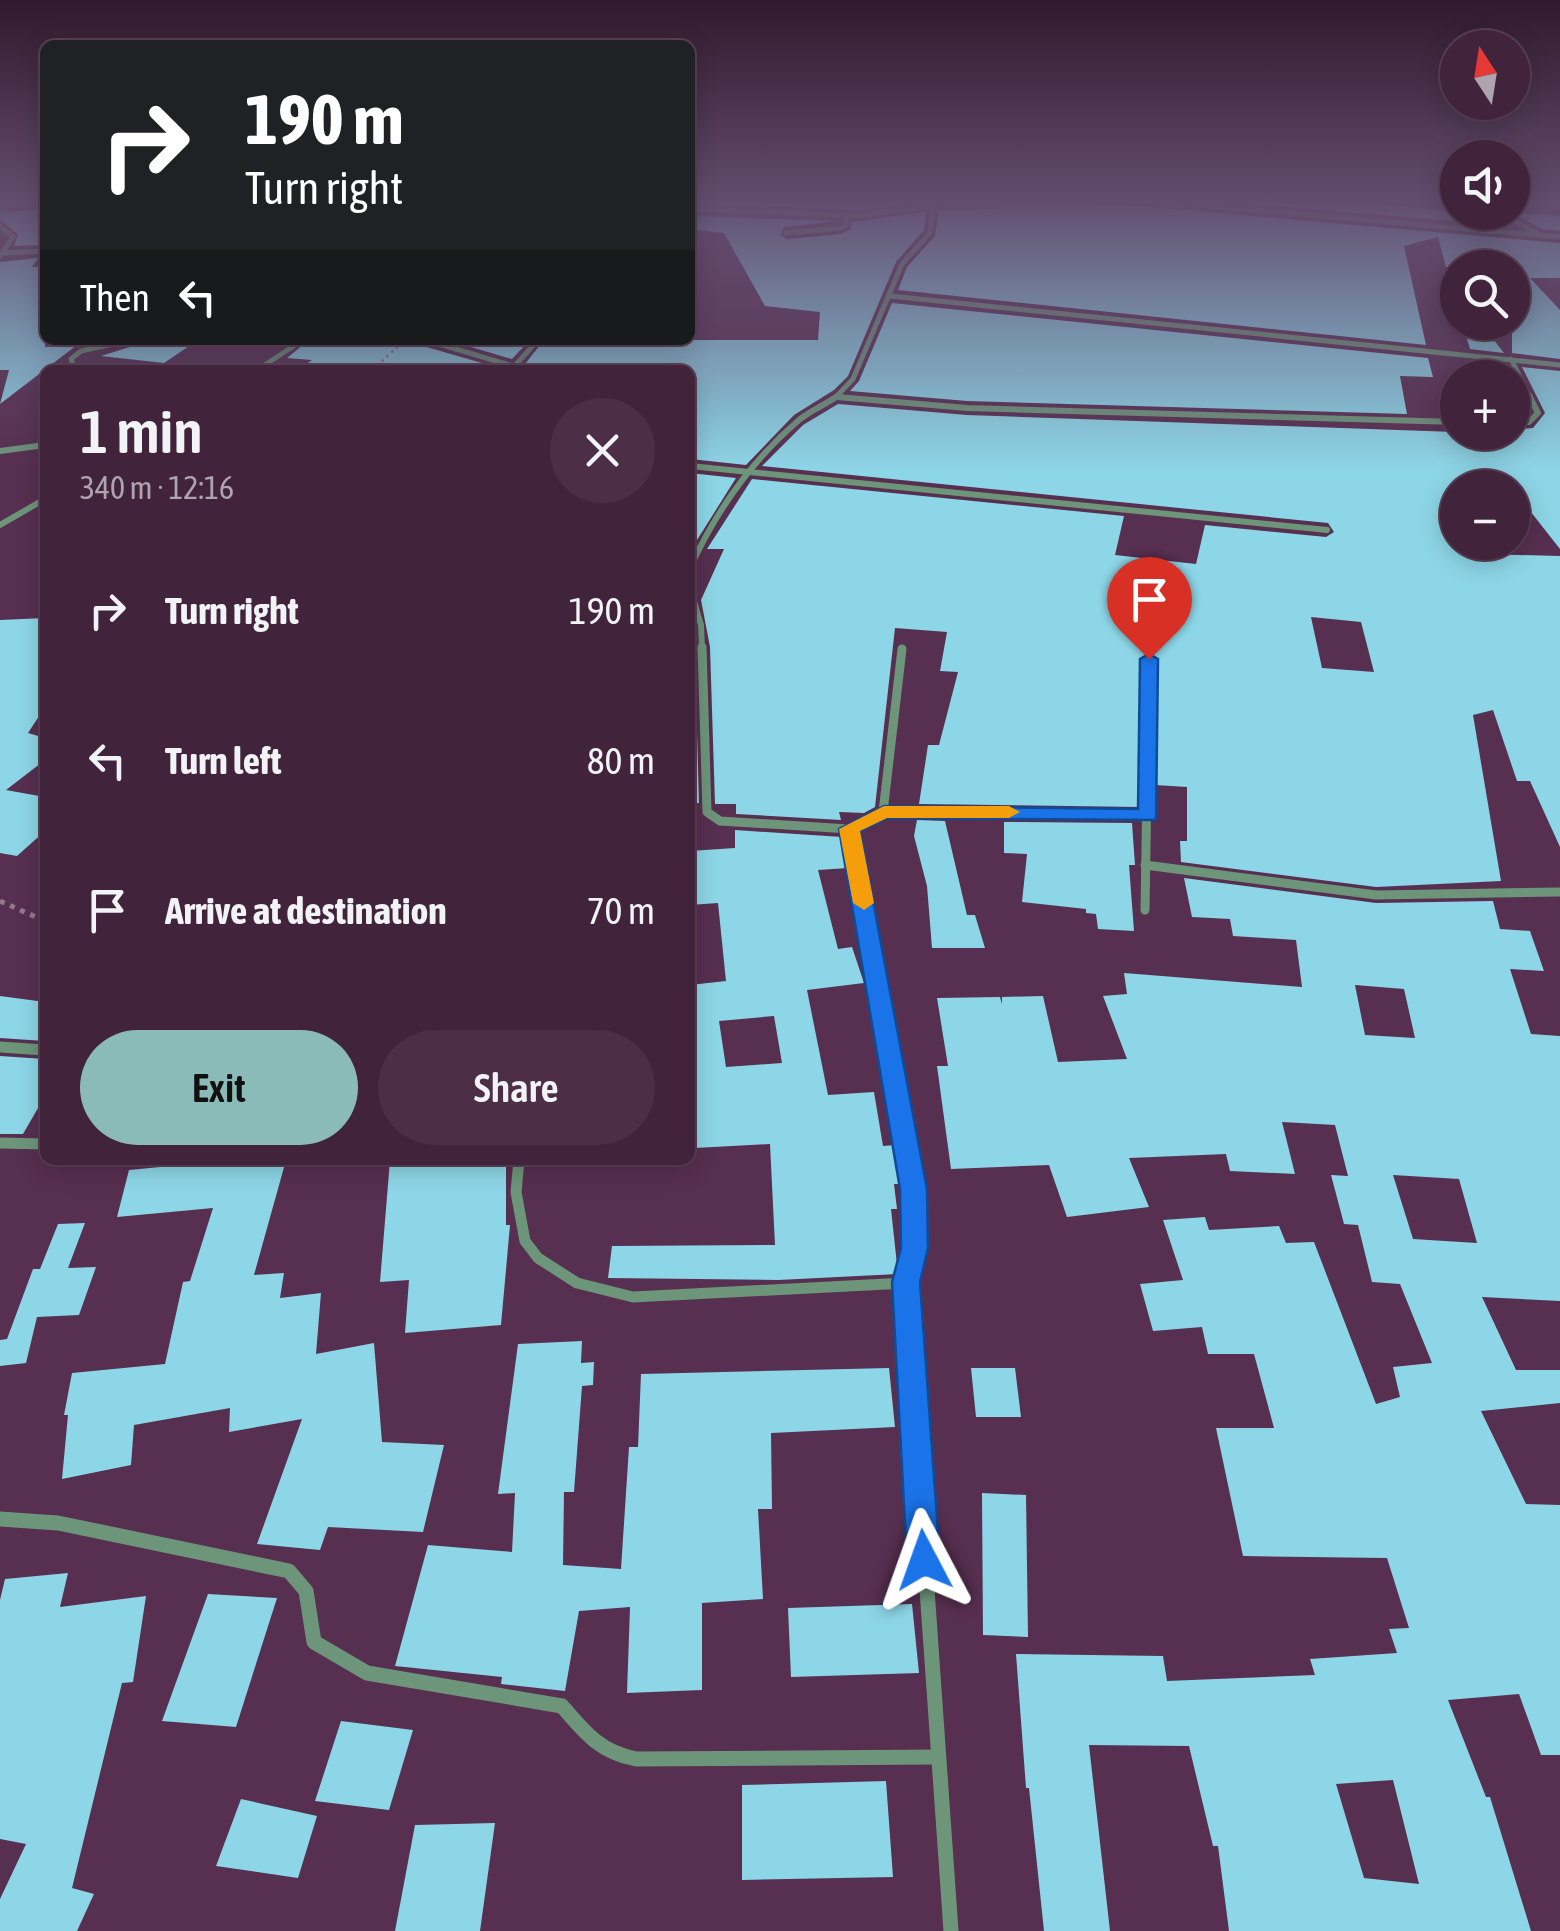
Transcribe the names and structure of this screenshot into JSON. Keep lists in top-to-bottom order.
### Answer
{
  "north": "top",
  "page": {
    "map_buttons": ["+", "−"],
    "turn": ["190 m", "Turn right"],
    "then": "Then",
    "heading": ["1 min", "340 m · 12:16"],
    "list": [
      {
        "name": "Turn right",
        "value": "190 m"
      },
      {
        "name": "Turn left",
        "value": "80 m"
      },
      {
        "name": "Arrive at destination",
        "value": "70 m"
      }
    ],
    "buttons": ["Exit", "Share"]
  }
}
